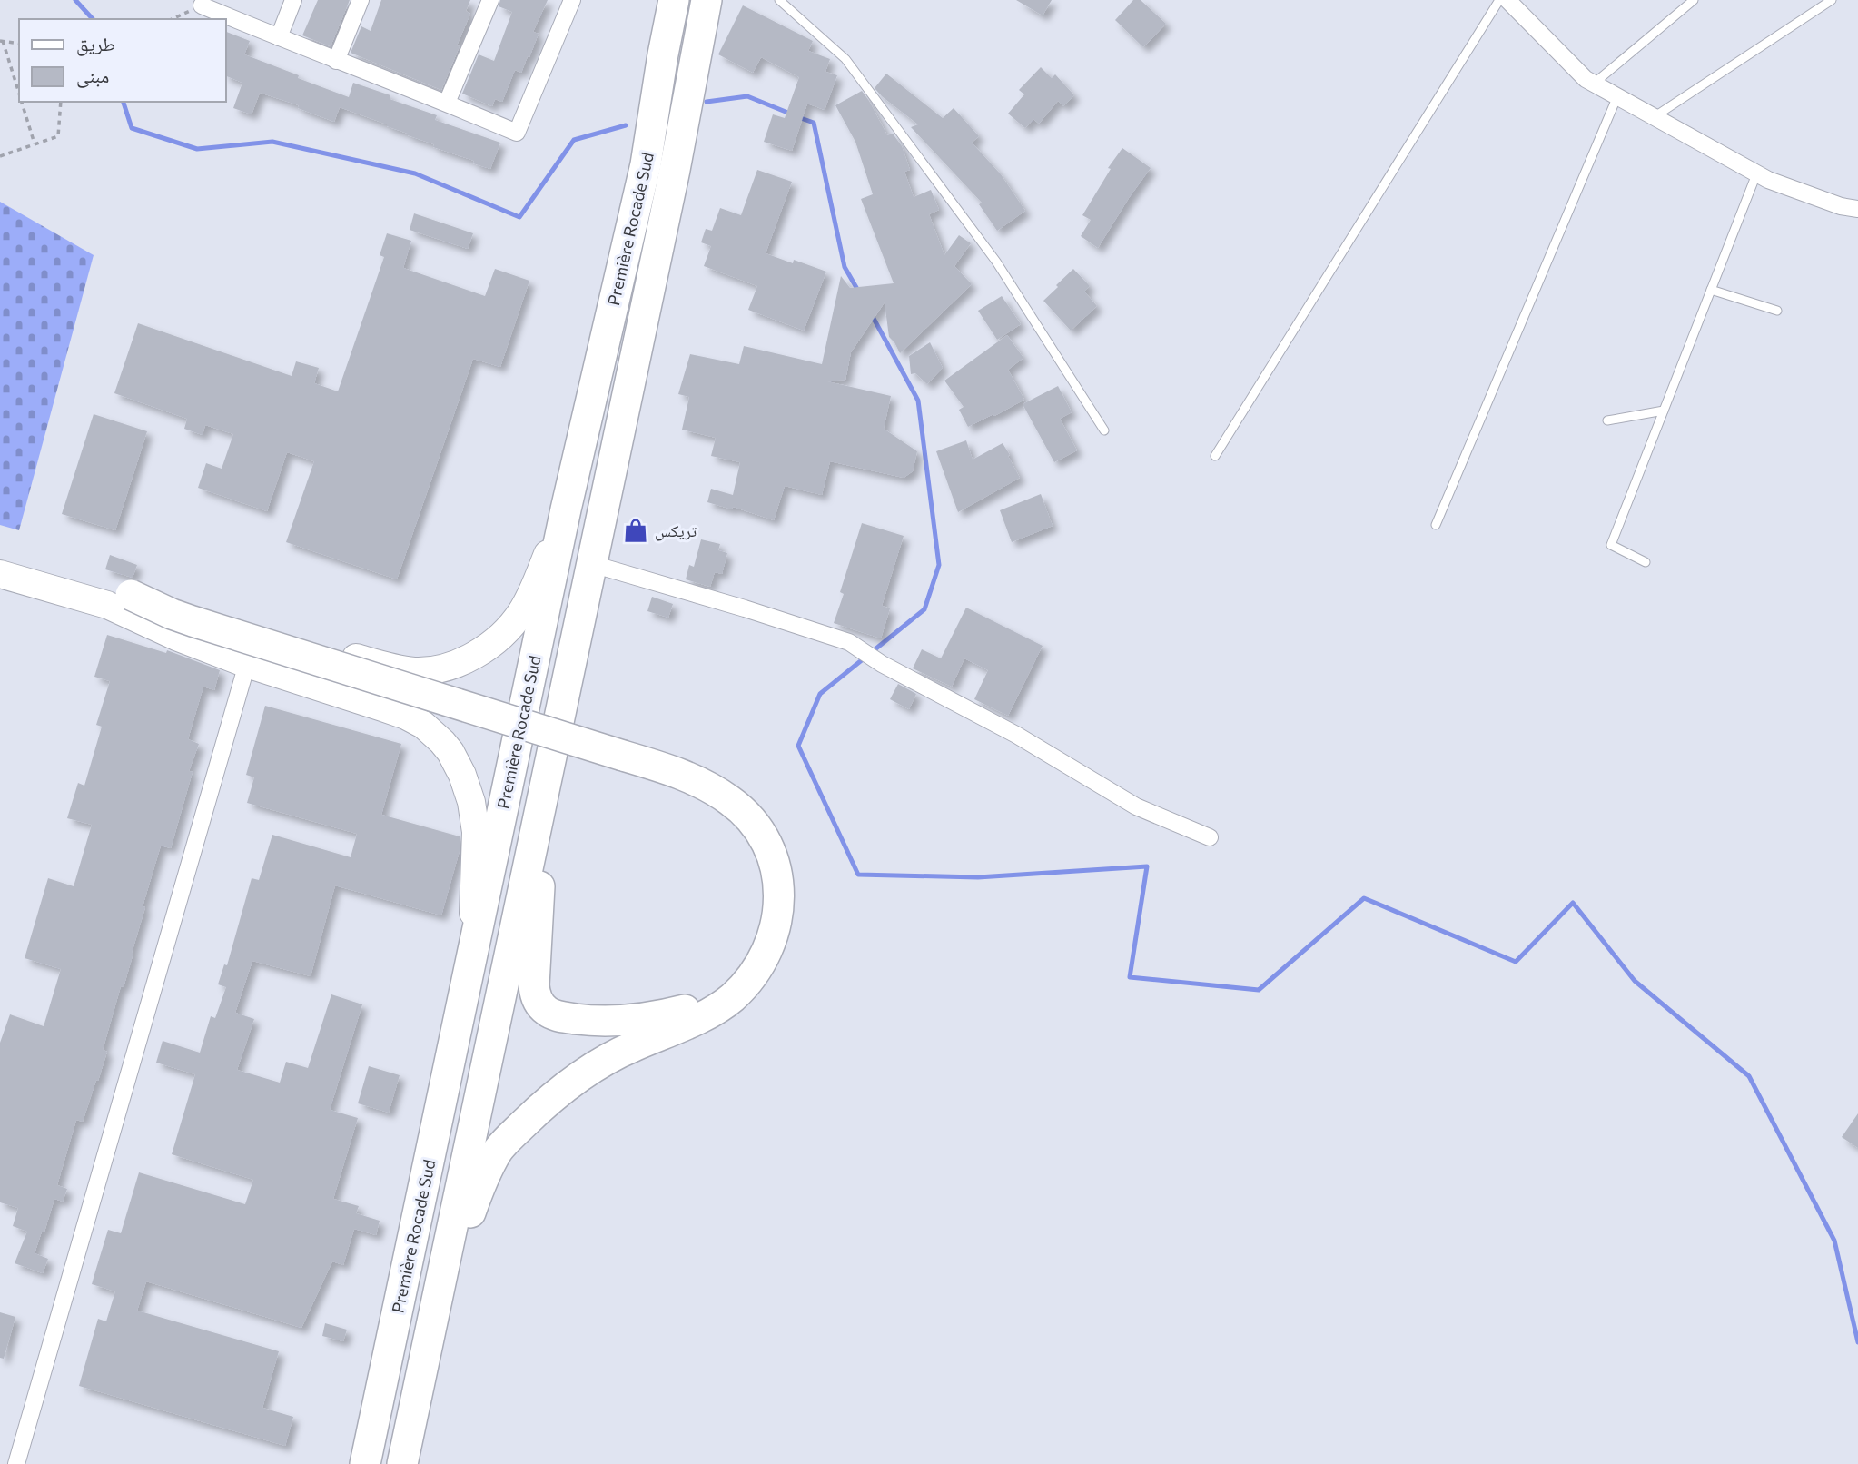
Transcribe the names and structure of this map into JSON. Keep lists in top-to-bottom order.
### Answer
{
  "streets": {
    "highway": ["Première Rocade Sud"]
  },
  "places": {
    "shop": ["تريكس"]
  },
  "legend": ["طريق", "مبنى"]
}
